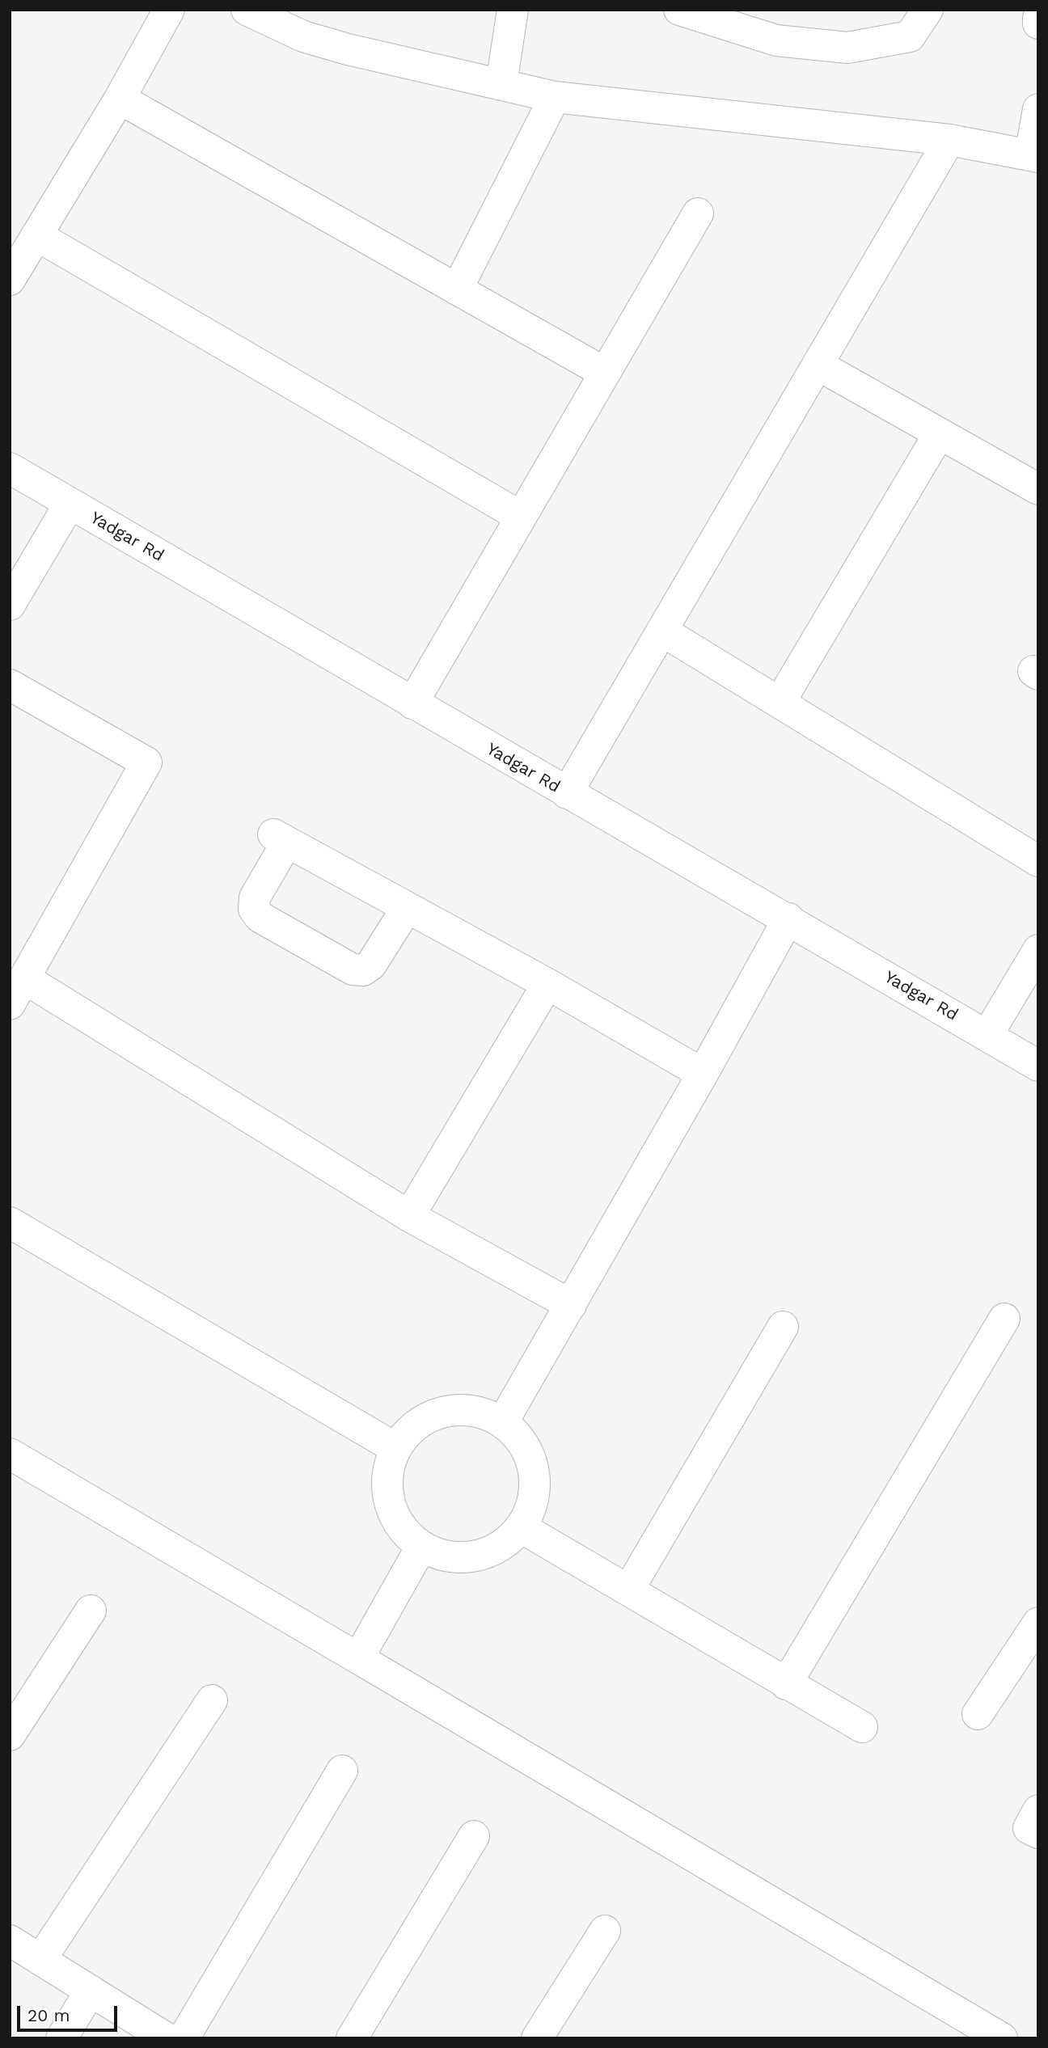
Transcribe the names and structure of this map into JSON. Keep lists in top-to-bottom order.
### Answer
{
  "streets": {
    "street": ["Yadgar Rd"]
  },
  "scale_bar": "20 m"
}
